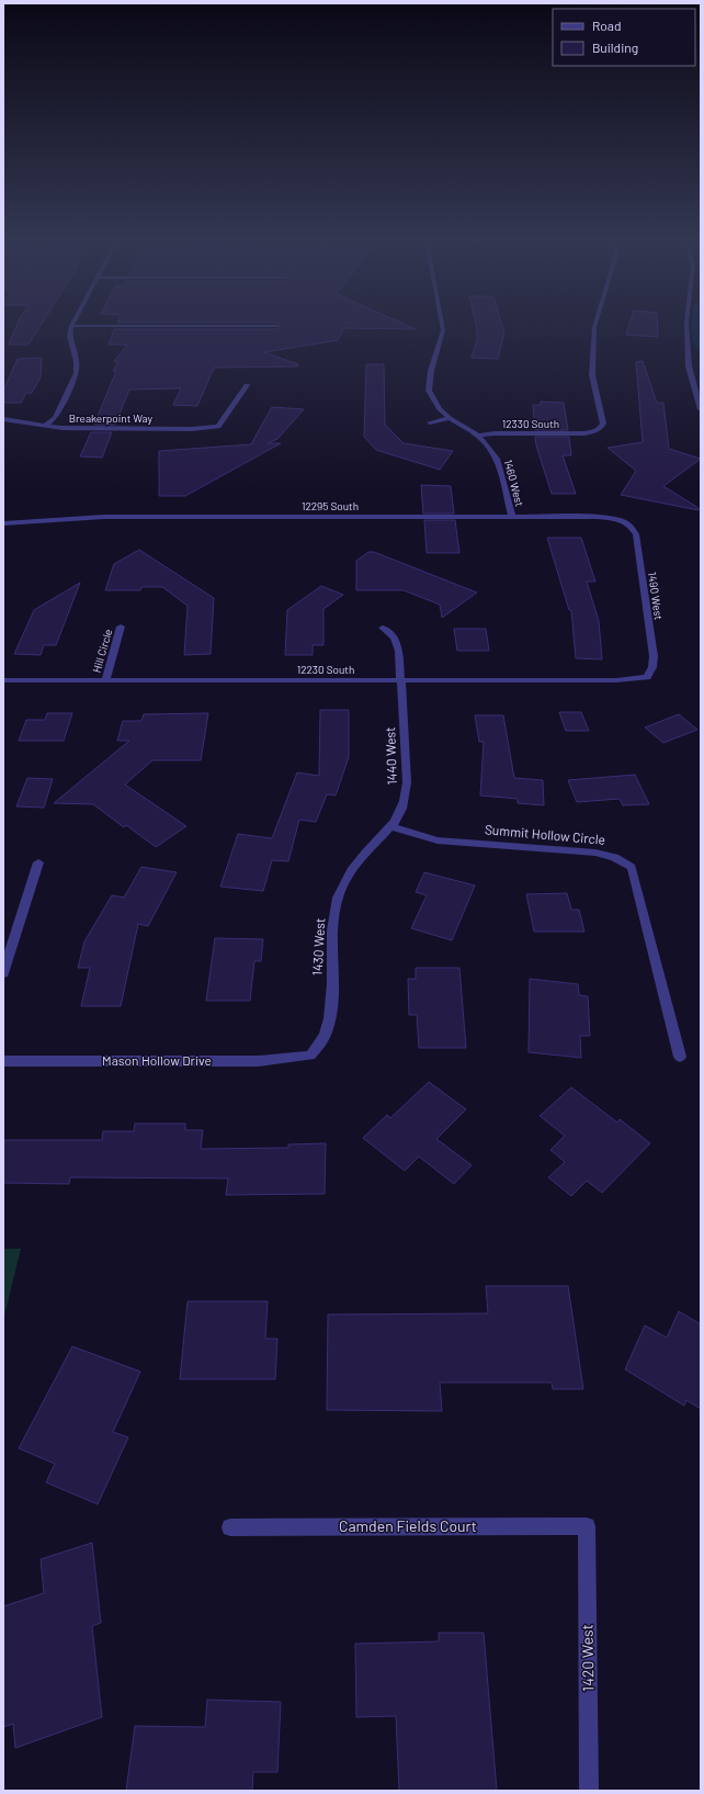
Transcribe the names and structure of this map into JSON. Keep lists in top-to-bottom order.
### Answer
{
  "streets": {
    "street": [
      "Breakerpoint Way",
      "12330 South",
      "1460 West",
      "12295 South",
      "1490 West",
      "Hill Circle",
      "12230 South",
      "1440 West",
      "Summit Hollow Circle",
      "1430 West",
      "Mason Hollow Drive",
      "Camden Fields Court",
      "1420 West"
    ]
  },
  "crossings": [
    ["12330 South", "1460 West"],
    ["1460 West", "12295 South"],
    ["12295 South", "1490 West"],
    ["1490 West", "12230 South"],
    ["Hill Circle", "12230 South"],
    ["12230 South", "1440 West"],
    ["1440 West", "Summit Hollow Circle"],
    ["1440 West", "1430 West"],
    ["Summit Hollow Circle", "1430 West"],
    ["1430 West", "Mason Hollow Drive"],
    ["Camden Fields Court", "1420 West"]
  ],
  "legend": ["Road", "Building"]
}
